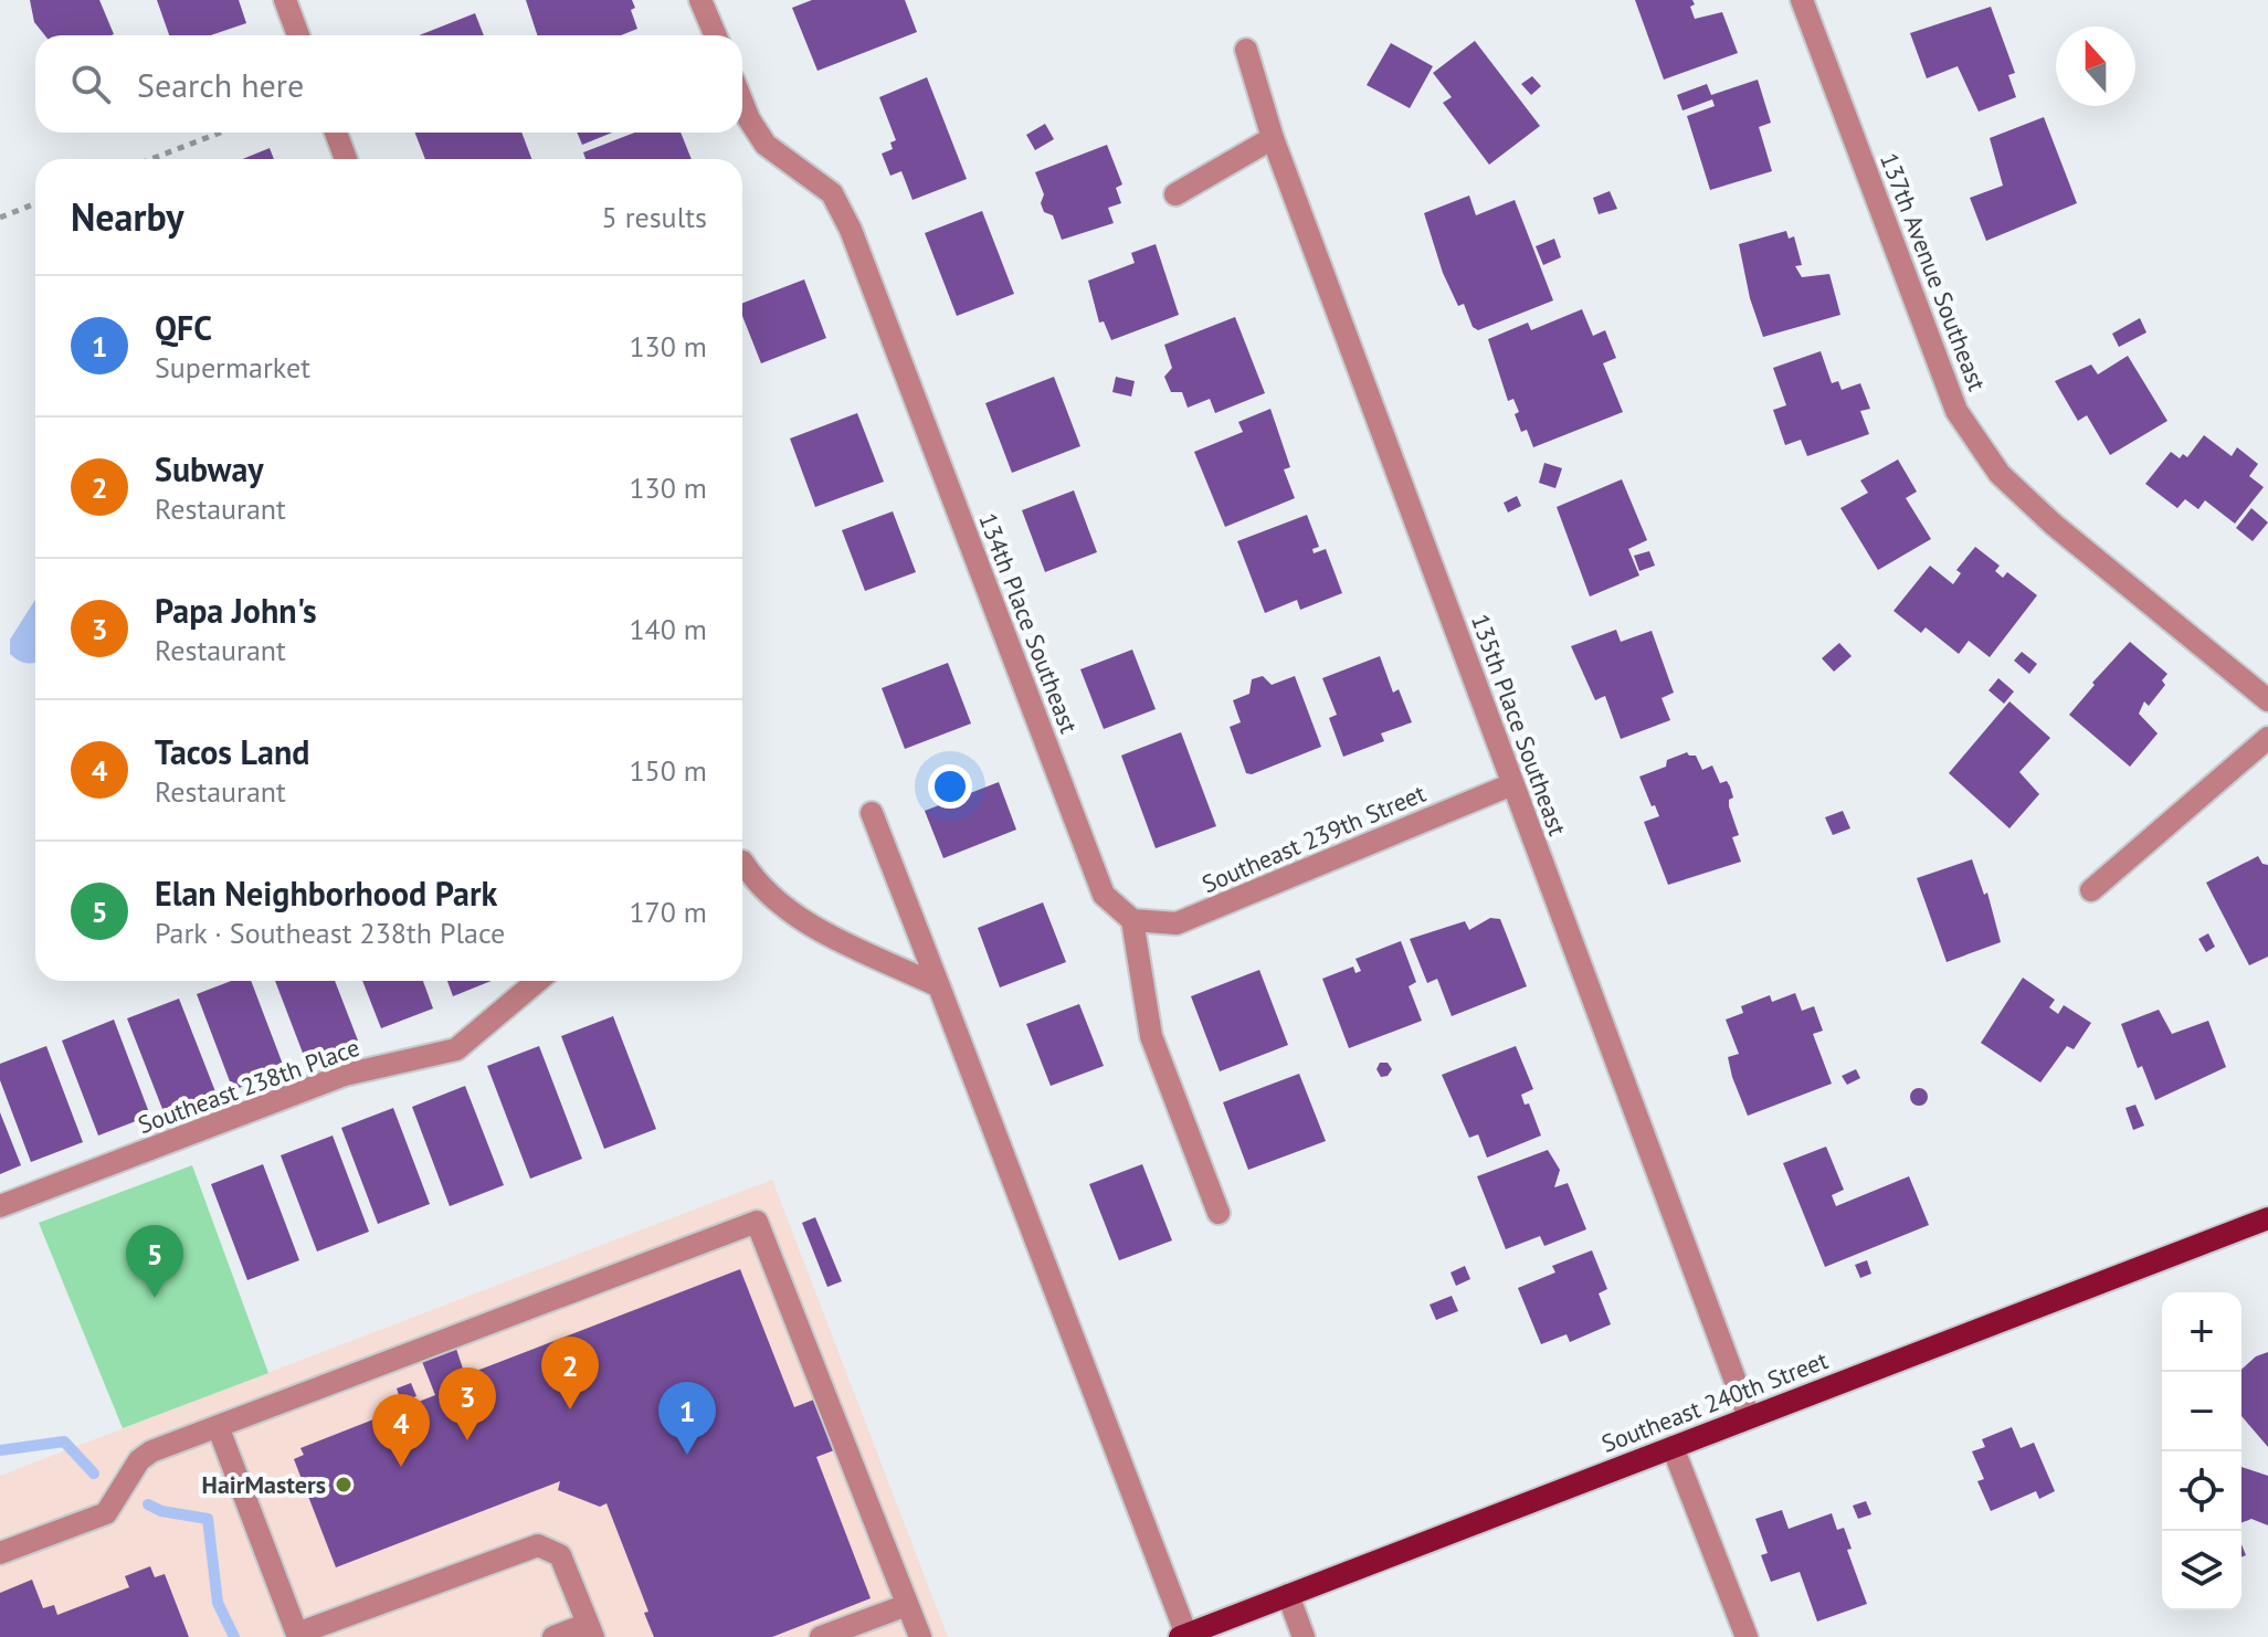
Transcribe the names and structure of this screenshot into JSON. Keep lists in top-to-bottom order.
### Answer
{
  "streets": {
    "main road": ["Southeast 240th Street"],
    "street": [
      "137th Avenue Southeast",
      "134th Place Southeast",
      "135th Place Southeast",
      "Southeast 239th Street",
      "Southeast 238th Place"
    ]
  },
  "crossings": [
    ["134th Place Southeast", "Southeast 239th Street"],
    ["135th Place Southeast", "Southeast 239th Street"],
    ["135th Place Southeast", "Southeast 240th Street"]
  ],
  "places": ["HairMasters"],
  "north": "top",
  "page": {
    "search": "Search here",
    "heading": ["Nearby", "5 results"],
    "list": [
      {
        "mark": "1",
        "name": "QFC",
        "note": "Supermarket",
        "value": "130 m"
      },
      {
        "mark": "2",
        "name": "Subway",
        "note": "Restaurant",
        "value": "130 m"
      },
      {
        "mark": "3",
        "name": "Papa John's",
        "note": "Restaurant",
        "value": "140 m"
      },
      {
        "mark": "4",
        "name": "Tacos Land",
        "note": "Restaurant",
        "value": "150 m"
      },
      {
        "mark": "5",
        "name": "Elan Neighborhood Park",
        "note": "Park · Southeast 238th Place",
        "value": "170 m"
      }
    ],
    "pins": [
      "5",
      "2",
      "3",
      "1",
      "4"
    ],
    "map_buttons": ["+", "−"]
  }
}
